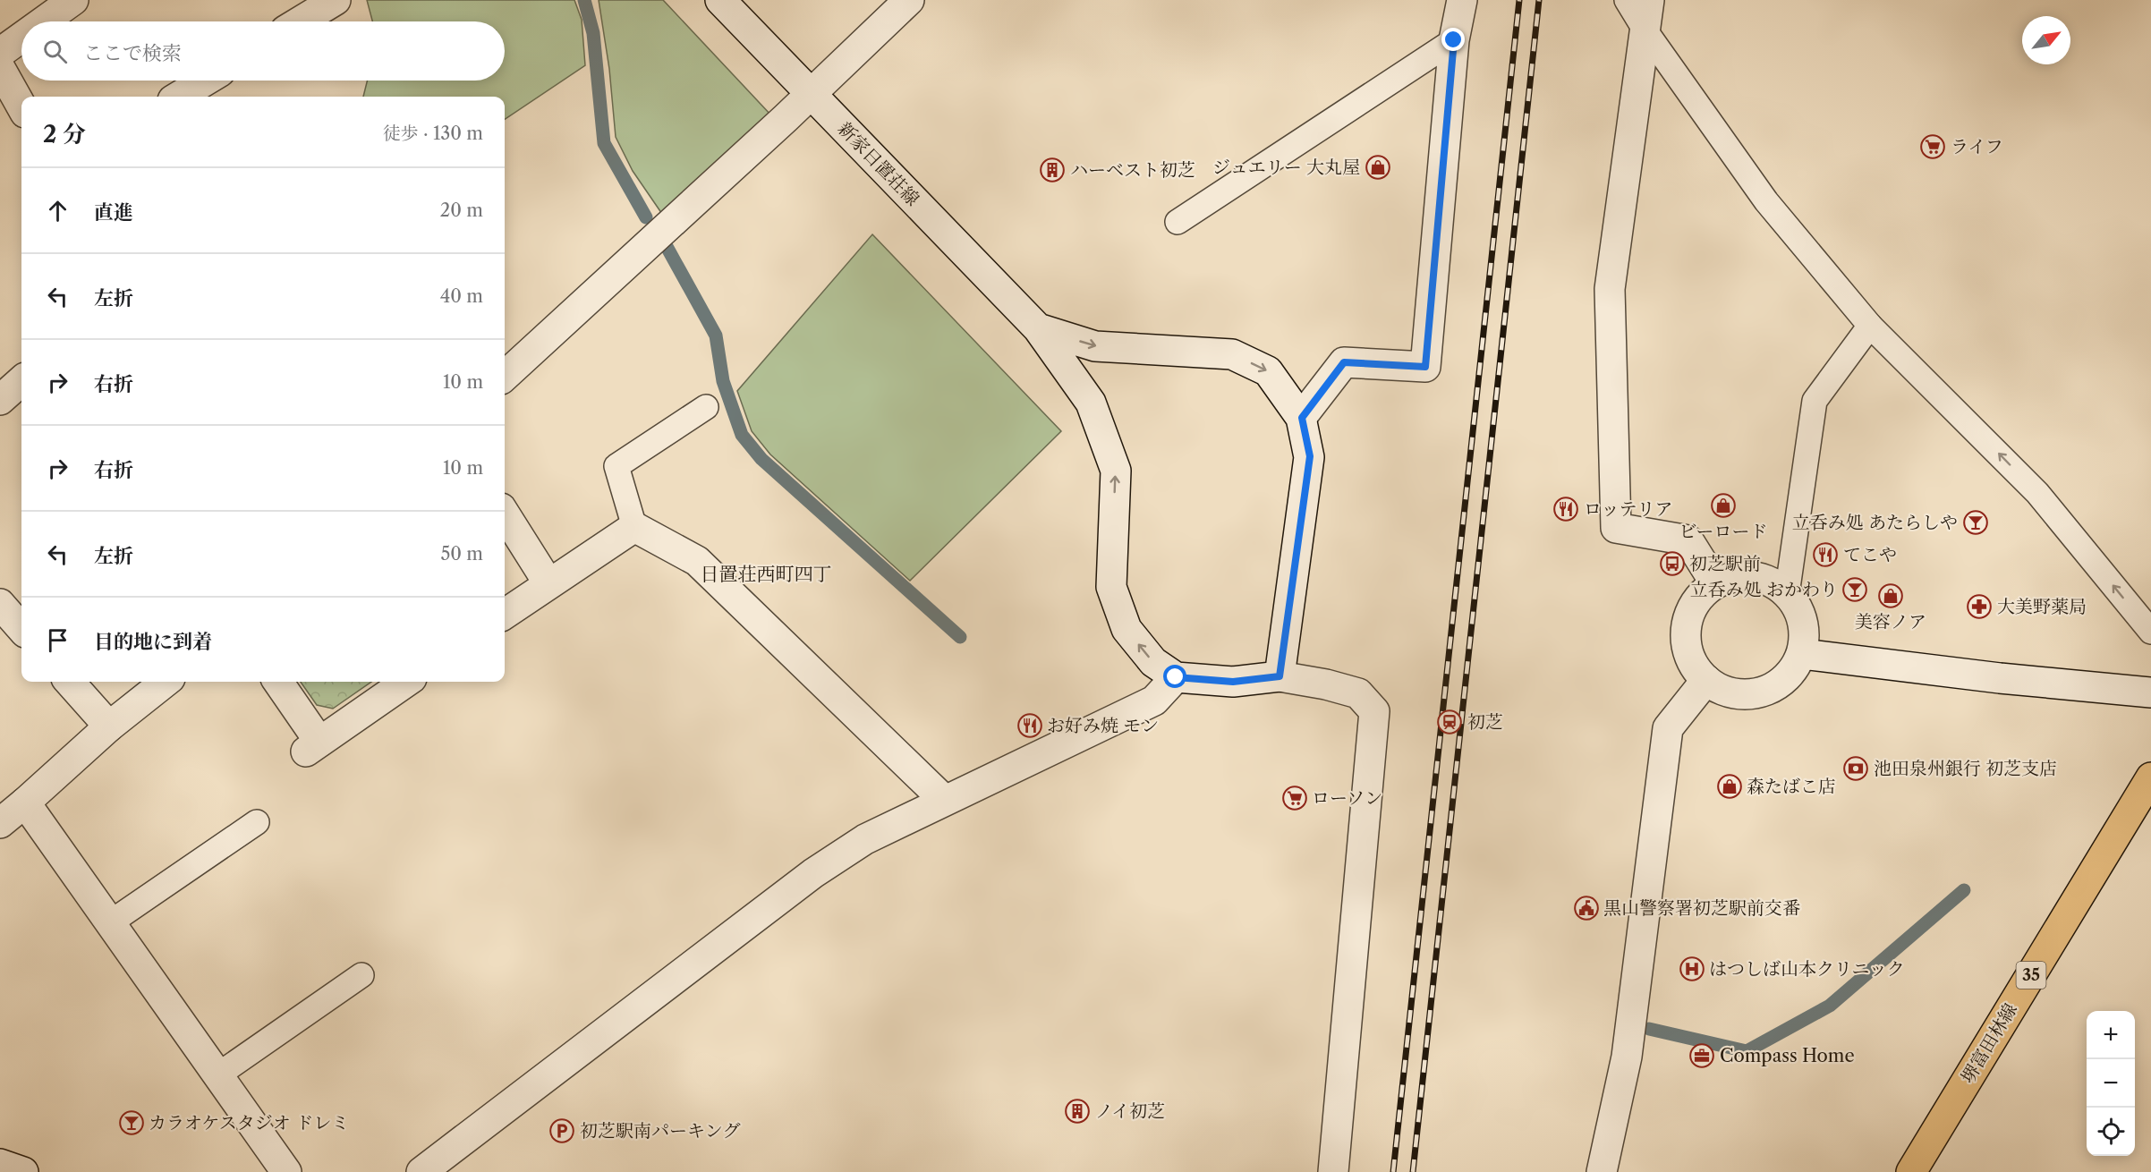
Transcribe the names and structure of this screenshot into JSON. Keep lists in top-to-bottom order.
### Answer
{
  "streets": {
    "main road": ["35", "堺富田林線"],
    "street": ["新家日置荘線"]
  },
  "one_way": ["新家日置荘線"],
  "districts": ["日置荘西町四丁"],
  "places": {
    "supermarket": ["ライフ", "ローソン"],
    "shop": [
      "ジュエリー 大丸屋",
      "ビーロード",
      "美容ノア",
      "森たばこ店"
    ],
    "building": ["ハーベスト初芝", "ノイ初芝"],
    "restaurant": ["ロッテリア", "てこや", "お好み焼 モン"],
    "bar": ["立呑み処 あたらしや", "立呑み処 おかわり", "カラオケスタジオ ドレミ"],
    "bus stop": ["初芝駅前"],
    "pharmacy": ["大美野薬局"],
    "station": ["初芝"],
    "bank": ["池田泉州銀行 初芝支店"],
    "public building": ["黒山警察署初芝駅前交番"],
    "hospital": ["はつしば山本クリニック"],
    "office": ["Compass Home"],
    "parking": ["初芝駅南パーキング"]
  },
  "north": "top right",
  "page": {
    "search": "ここで検索",
    "heading": ["2 分", "徒歩 · 130 m"],
    "list": [
      ["直進", "20 m"],
      ["左折", "40 m"],
      ["右折", "10 m"],
      ["右折", "10 m"],
      ["左折", "50 m"],
      "目的地に到着"
    ],
    "map_buttons": ["+", "−"]
  }
}
